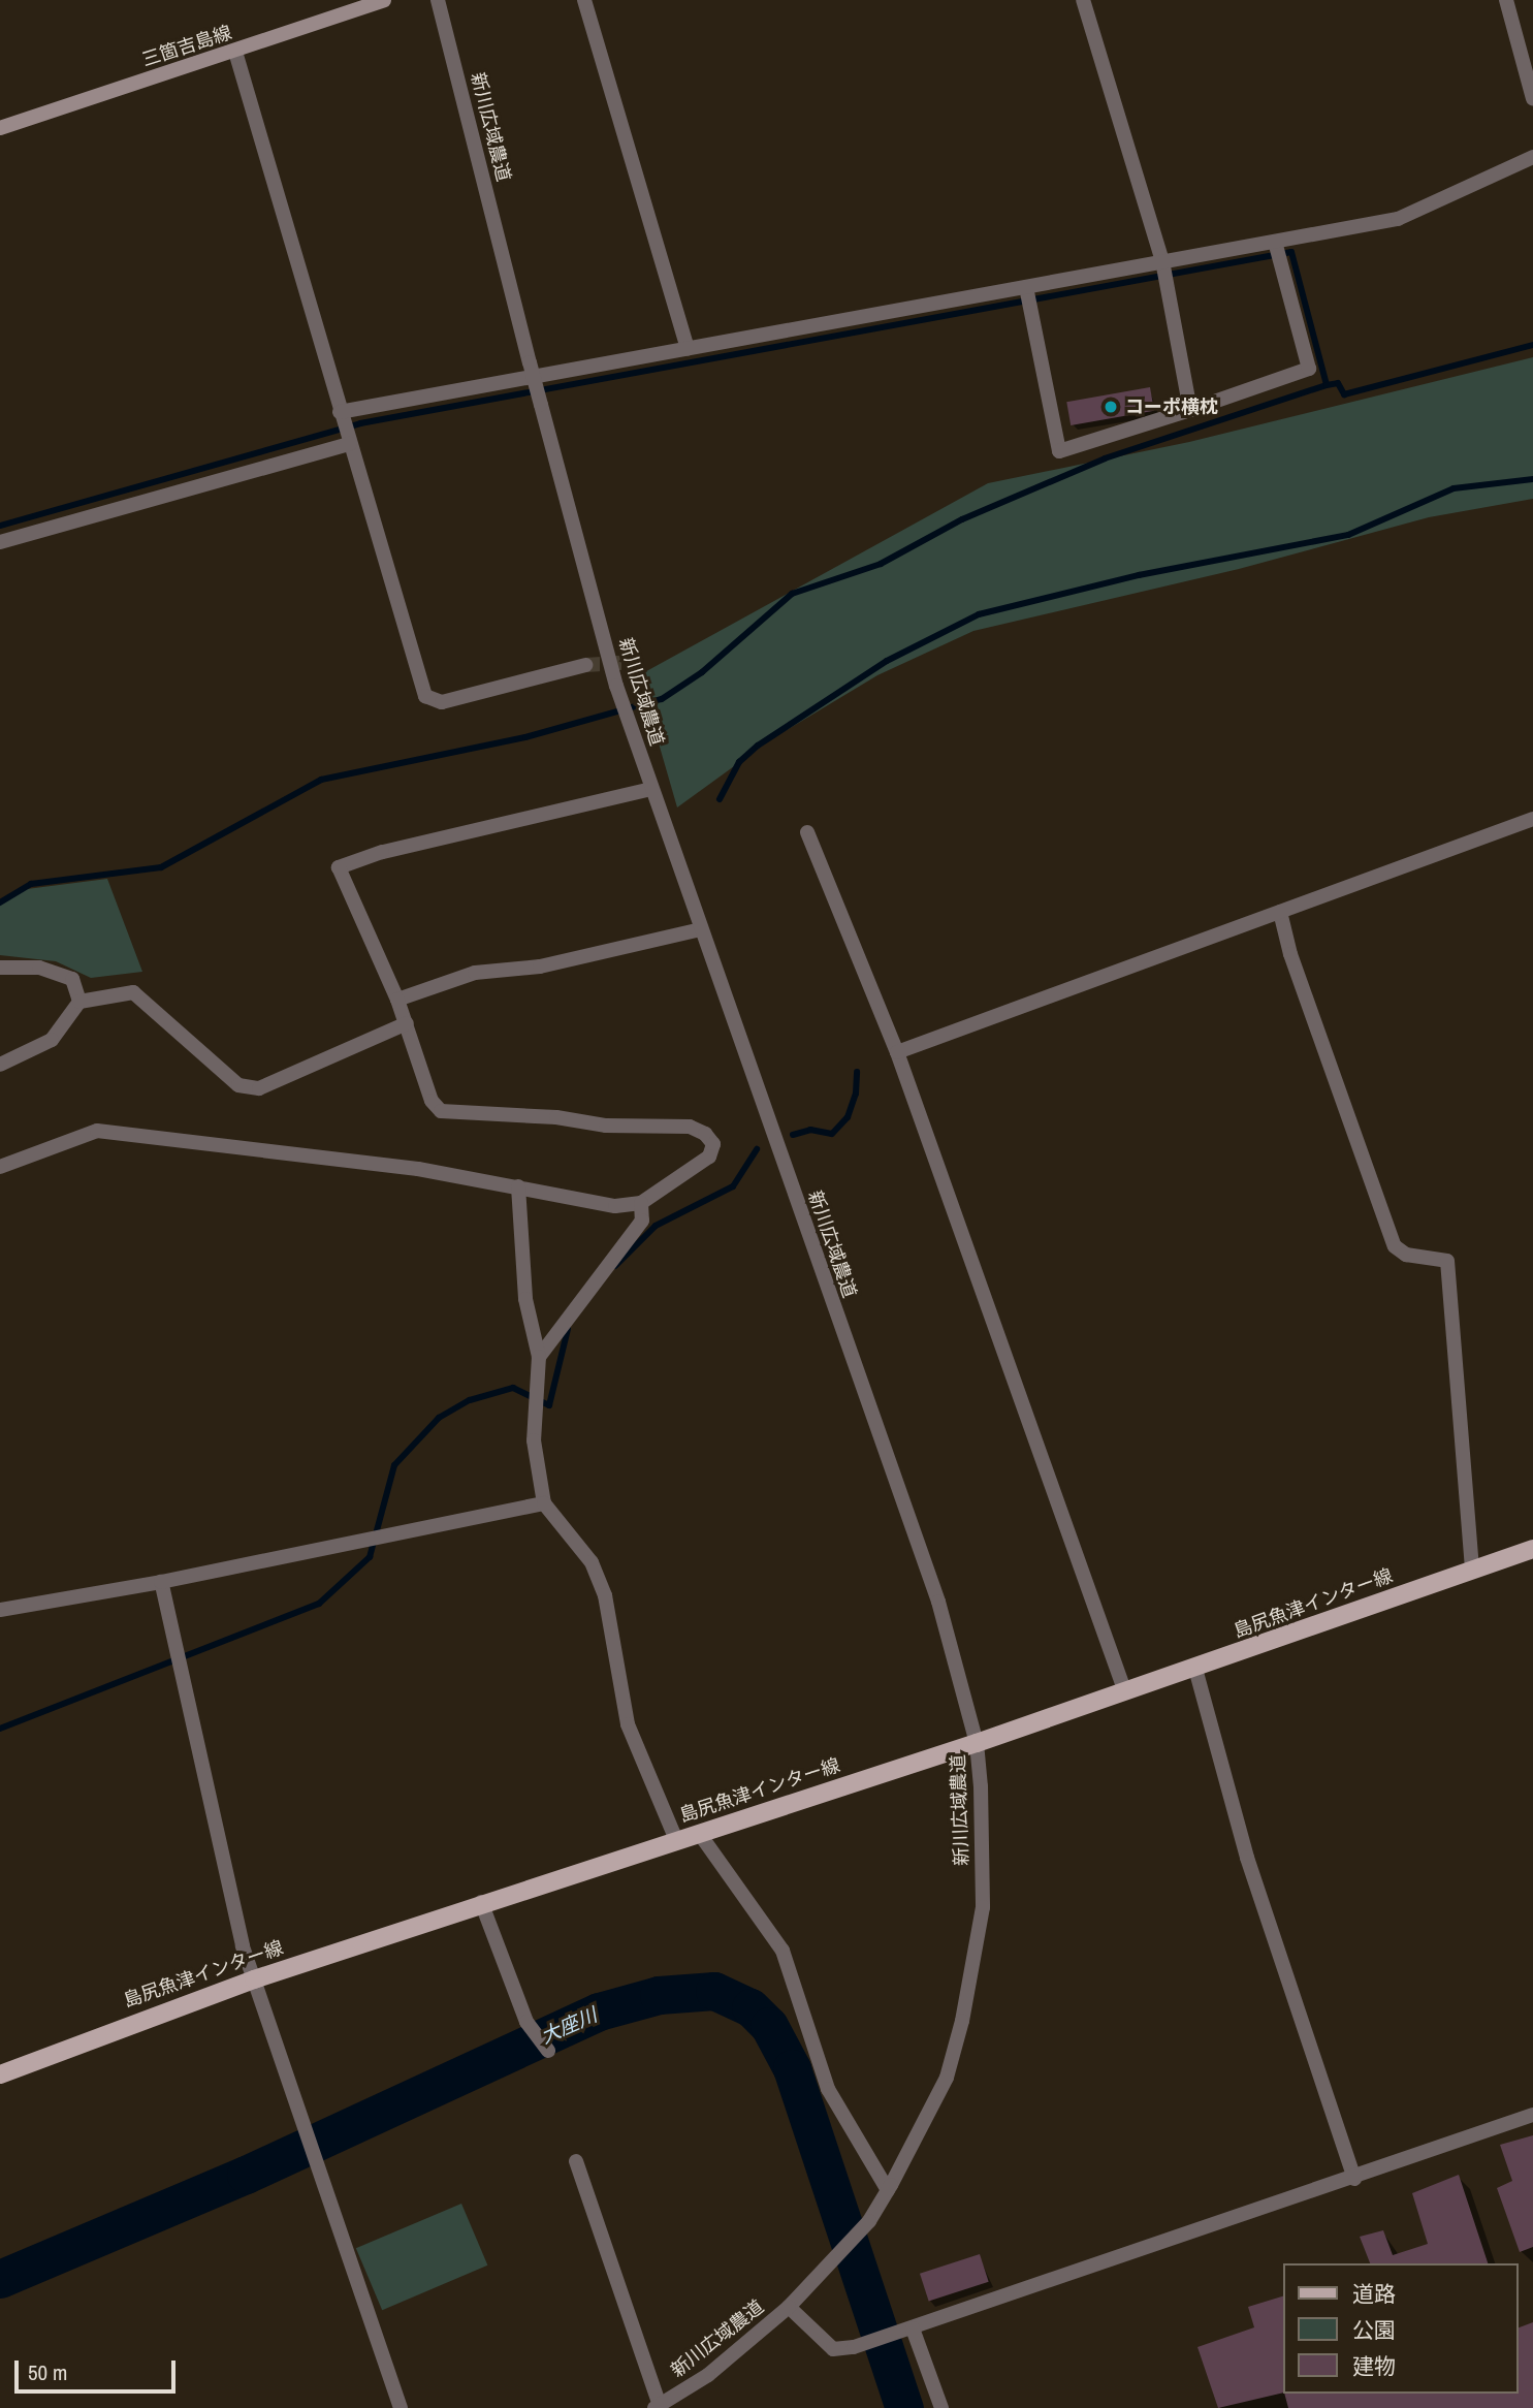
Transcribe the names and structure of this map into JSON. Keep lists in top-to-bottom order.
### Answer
{
  "streets": {
    "main road": ["三箇吉島線", "島尻魚津インター線"],
    "street": ["新川広域農道"]
  },
  "crossings": [
    ["新川広域農道", "島尻魚津インター線"]
  ],
  "water": ["大座川"],
  "places": ["コーポ横枕"],
  "legend": ["道路", "公園", "建物"],
  "scale_bar": "50 m"
}
